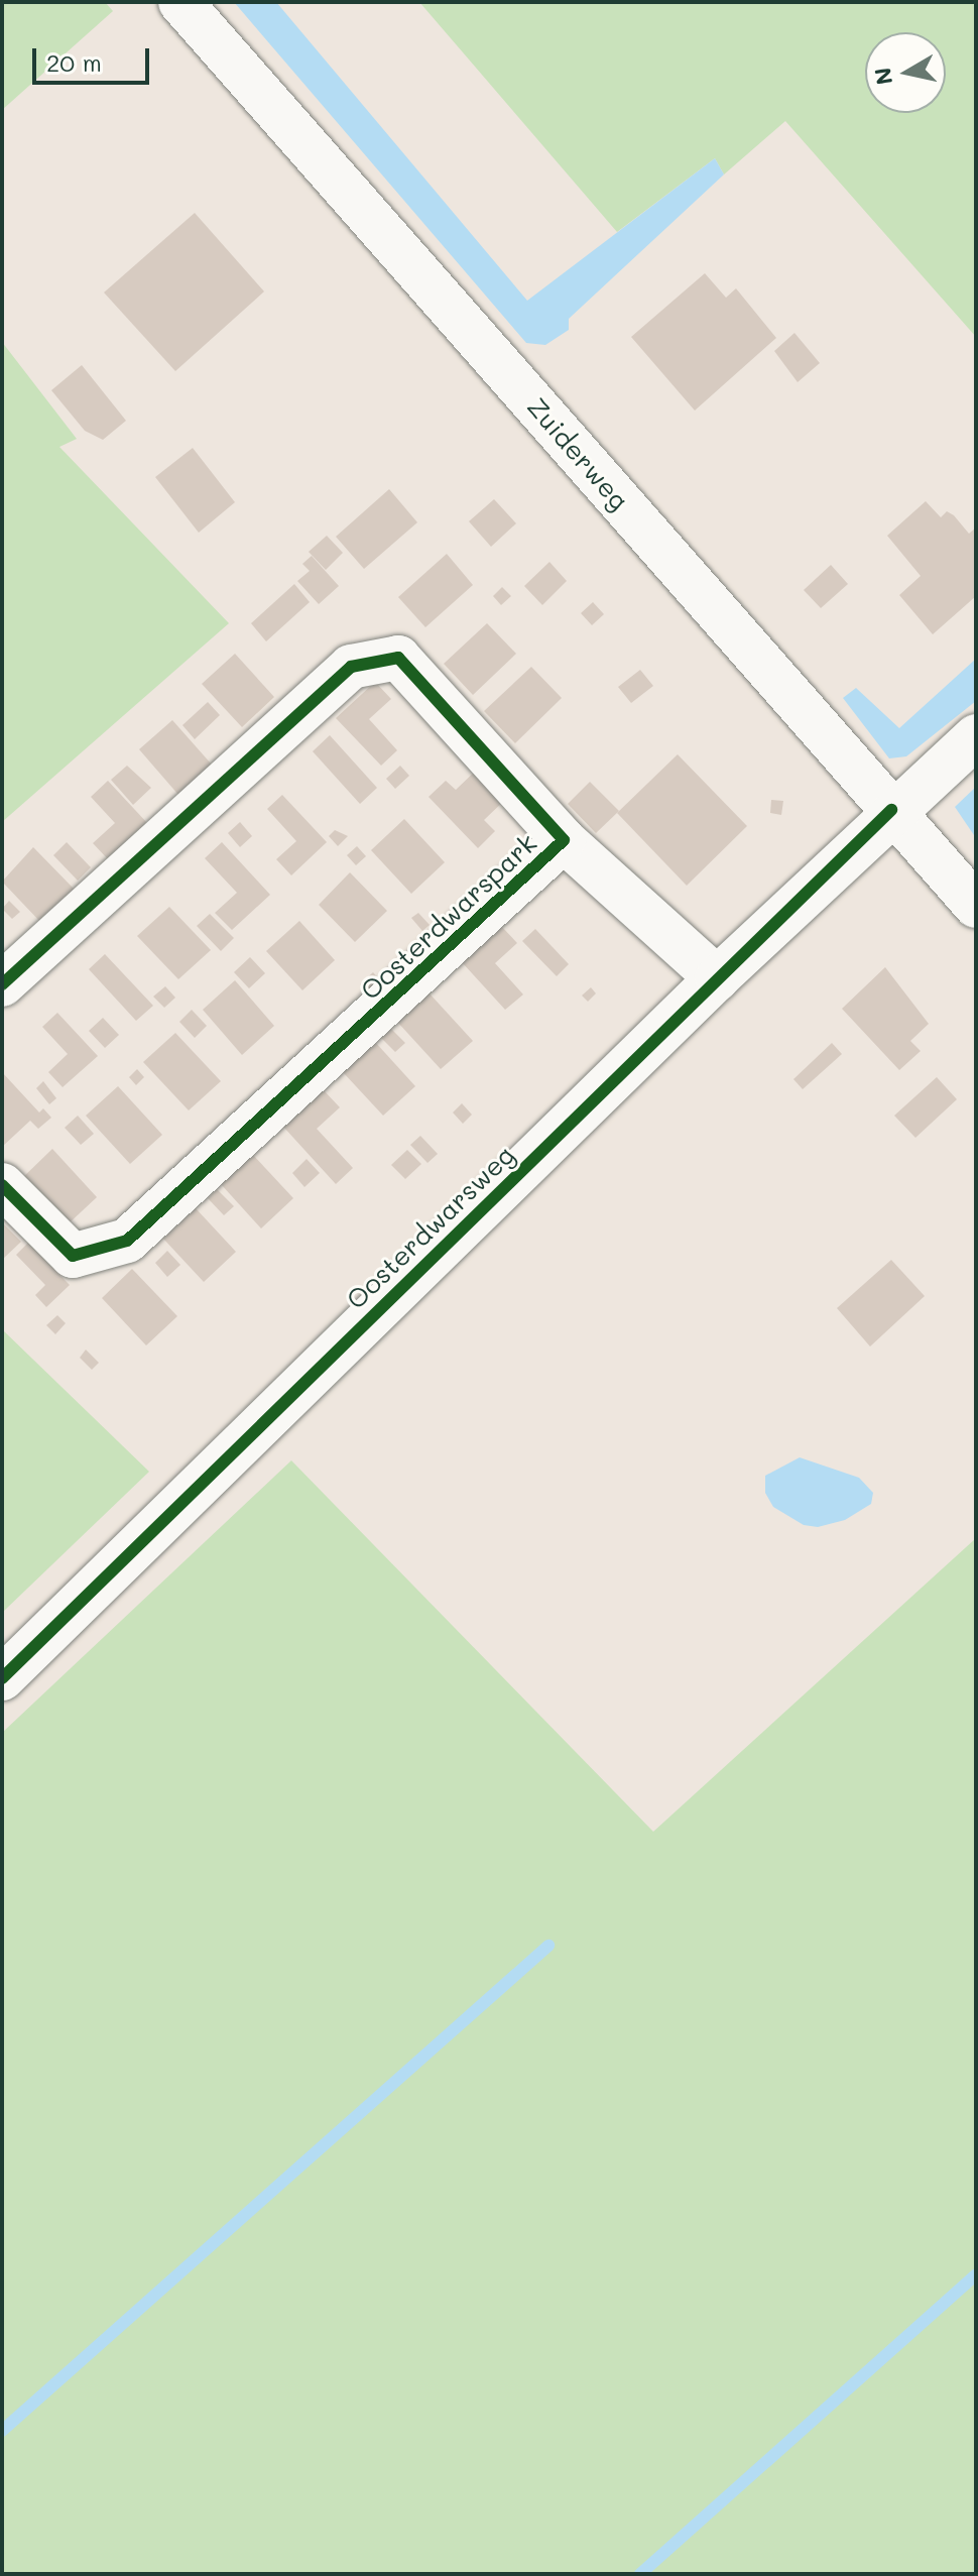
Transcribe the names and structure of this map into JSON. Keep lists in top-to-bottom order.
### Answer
{
  "streets": {
    "street": ["Zuiderweg", "Oosterdwarspark", "Oosterdwarsweg"]
  },
  "crossings": [
    ["Zuiderweg", "Oosterdwarsweg"],
    ["Oosterdwarspark", "Oosterdwarsweg"]
  ],
  "scale_bar": "20 m",
  "north": "left"
}
